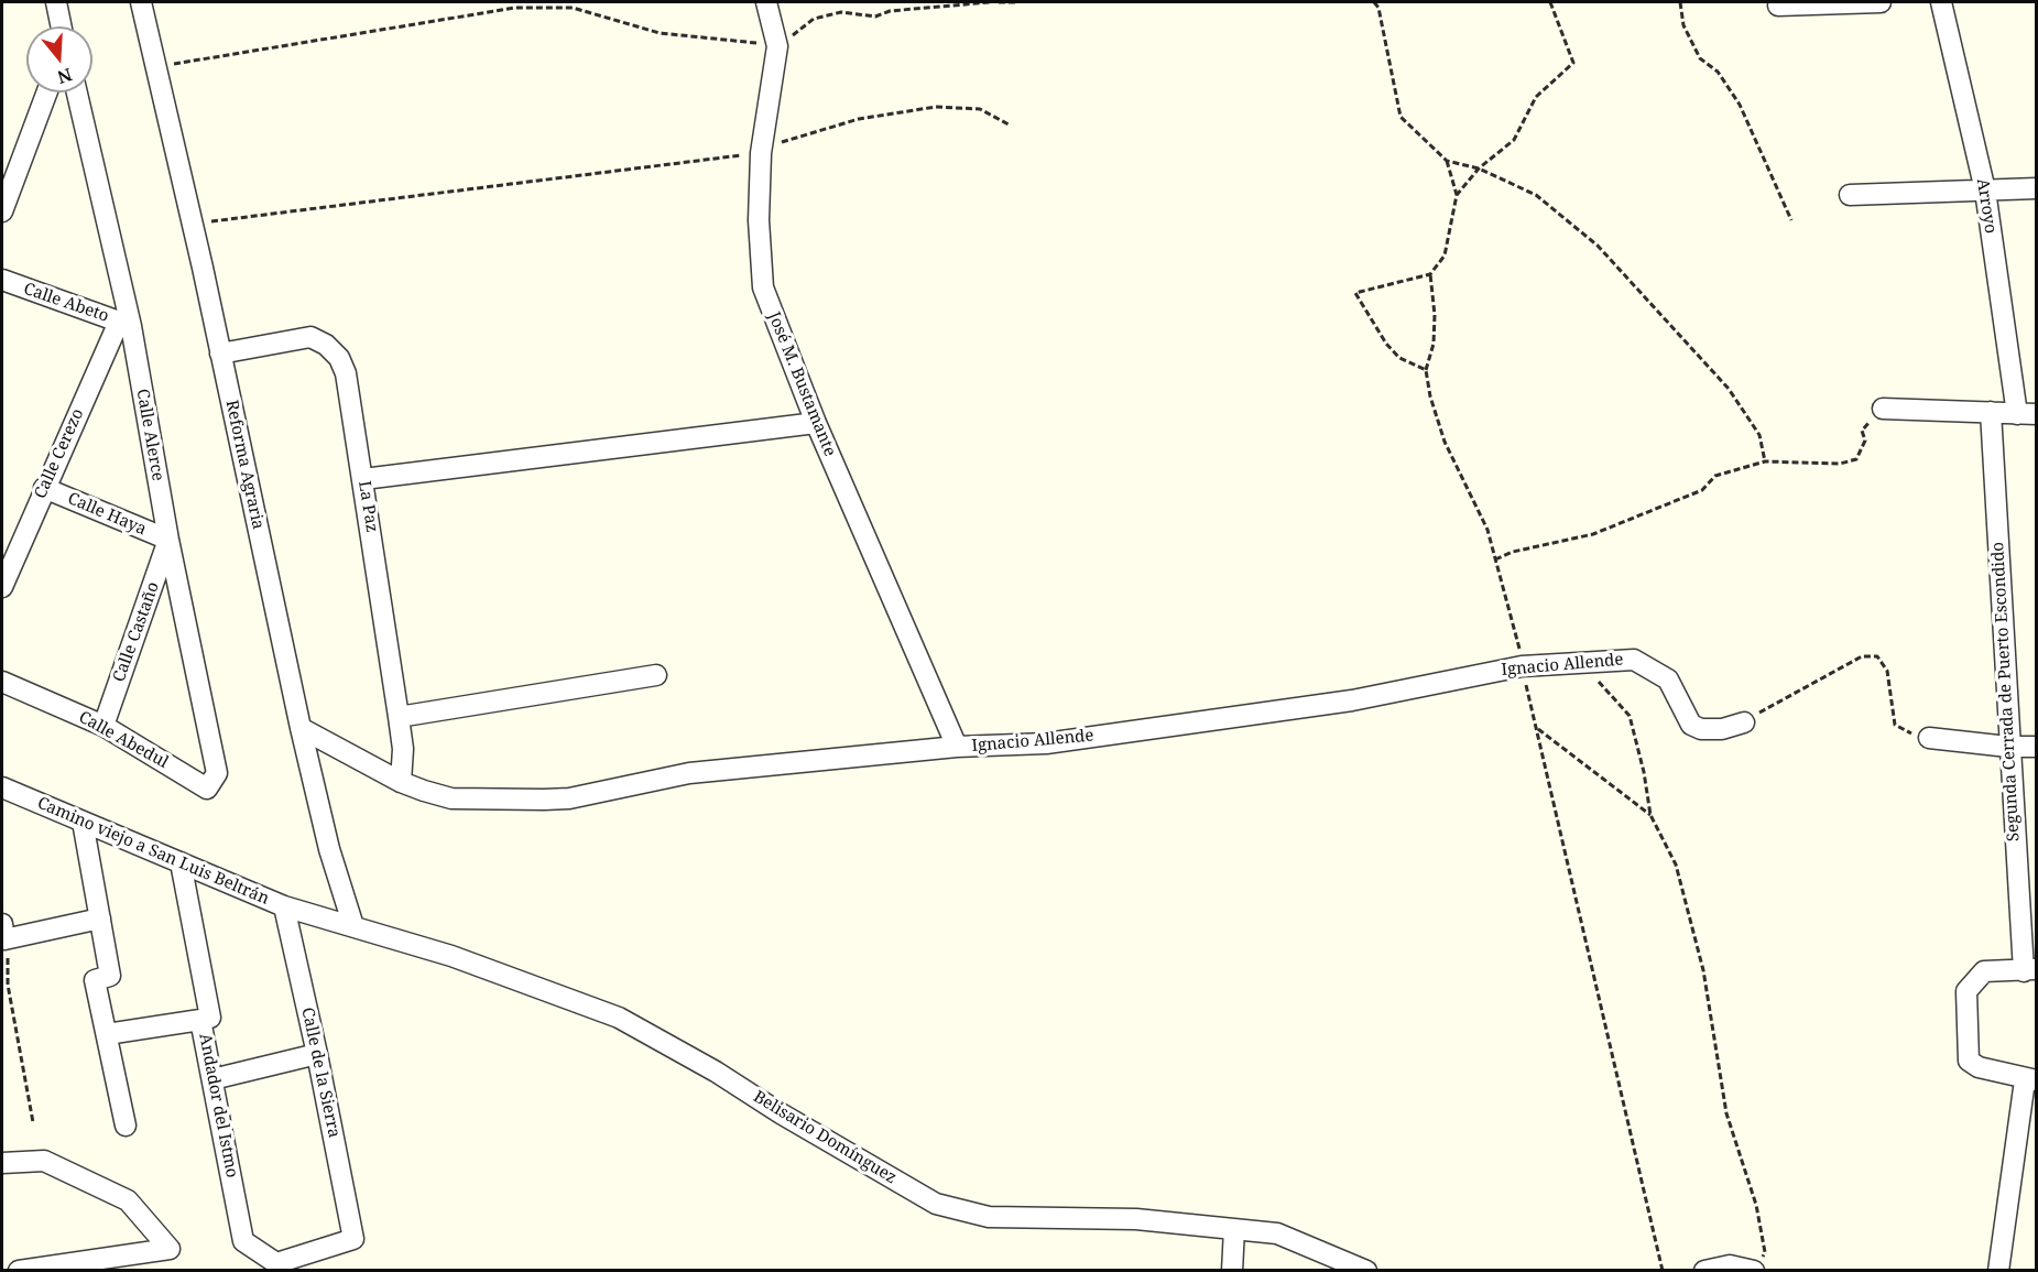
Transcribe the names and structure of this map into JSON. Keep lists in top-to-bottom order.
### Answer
{
  "streets": {
    "street": [
      "Arroyo",
      "Calle Abeto",
      "José M. Bustamante",
      "Calle Alerce",
      "Calle Cerezo",
      "Reforma Agraria",
      "La Paz",
      "Calle Haya",
      "Calle Castaño",
      "Ignacio Allende",
      "Segunda Cerrada de Puerto Escondido",
      "Calle Abedul",
      "Camino viejo a San Luis Beltrán",
      "Calle de la Sierra",
      "Andador del Istmo",
      "Belisario Domínguez"
    ]
  },
  "crossings": [
    ["Calle Abeto", "Calle Alerce"],
    ["Calle Abeto", "Calle Cerezo"],
    ["José M. Bustamante", "Ignacio Allende"],
    ["Calle Alerce", "Calle Cerezo"],
    ["Calle Alerce", "Calle Haya"],
    ["Calle Alerce", "Calle Castaño"],
    ["Calle Alerce", "Calle Abedul"],
    ["Calle Cerezo", "Calle Haya"],
    ["Reforma Agraria", "La Paz"],
    ["Reforma Agraria", "Ignacio Allende"],
    ["Reforma Agraria", "Belisario Domínguez"],
    ["La Paz", "Ignacio Allende"],
    ["Calle Haya", "Calle Castaño"],
    ["Calle Castaño", "Calle Abedul"],
    ["Camino viejo a San Luis Beltrán", "Calle de la Sierra"],
    ["Camino viejo a San Luis Beltrán", "Andador del Istmo"],
    ["Camino viejo a San Luis Beltrán", "Belisario Domínguez"],
    ["Calle de la Sierra", "Andador del Istmo"]
  ],
  "north": "bottom"
}
